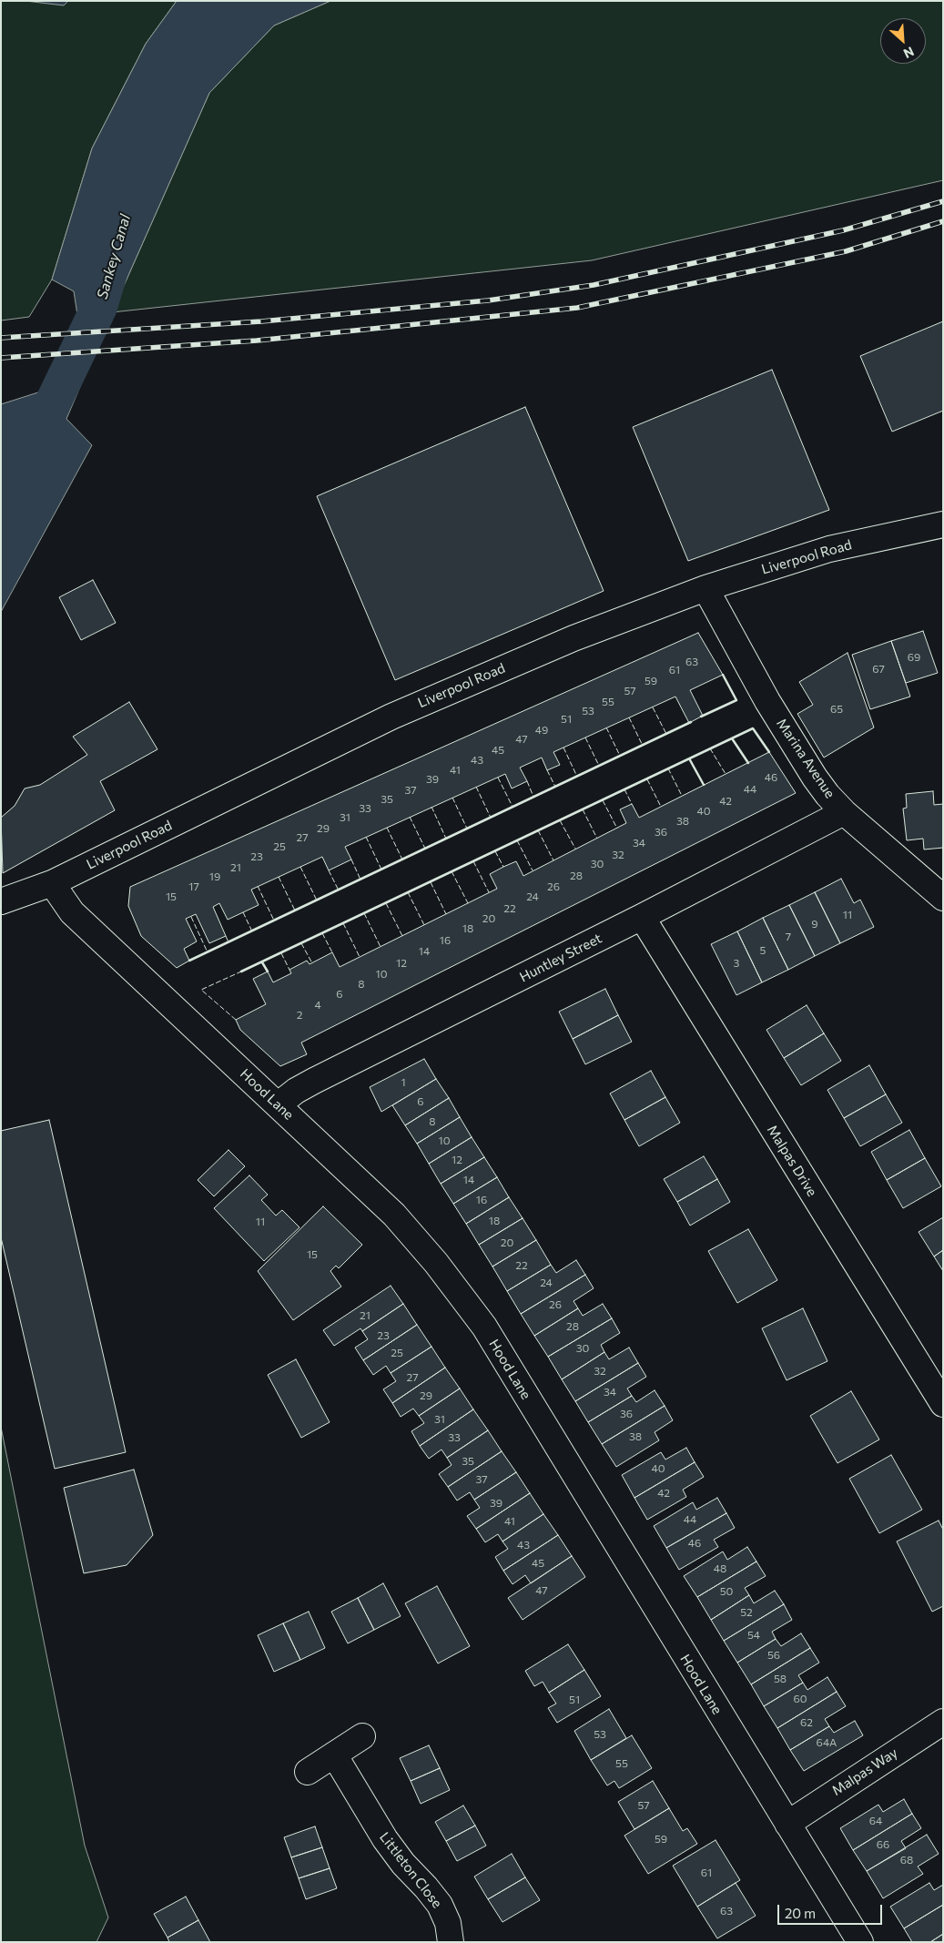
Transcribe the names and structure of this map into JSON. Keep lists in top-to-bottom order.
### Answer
{
  "streets": {
    "street": [
      "Liverpool Road",
      "Marina Avenue",
      "Huntley Street",
      "Hood Lane",
      "Malpas Drive",
      "Malpas Way",
      "Littleton Close"
    ]
  },
  "crossings": [
    ["Liverpool Road", "Marina Avenue"],
    ["Liverpool Road", "Hood Lane"],
    ["Marina Avenue", "Huntley Street"],
    ["Huntley Street", "Hood Lane"],
    ["Huntley Street", "Malpas Drive"],
    ["Hood Lane", "Malpas Way"]
  ],
  "water": ["Sankey Canal"],
  "house_numbers": [
    "69",
    "63",
    "67",
    "61",
    "59",
    "57",
    "55",
    "65",
    "53",
    "51",
    "49",
    "47",
    "45",
    "43",
    "41",
    "46",
    "39",
    "44",
    "37",
    "35",
    "42",
    "33",
    "40",
    "31",
    "38",
    "29",
    "36",
    "27",
    "34",
    "25",
    "32",
    "23",
    "30",
    "21",
    "28",
    "19",
    "17",
    "26",
    "15",
    "24",
    "22",
    "11",
    "20",
    "9",
    "18",
    "7",
    "16",
    "5",
    "14",
    "12",
    "3",
    "10",
    "8",
    "6",
    "4",
    "2",
    "1",
    "6",
    "8",
    "10",
    "12",
    "14",
    "16",
    "18",
    "11",
    "20",
    "15",
    "22",
    "24",
    "26",
    "21",
    "28",
    "23",
    "30",
    "25",
    "32",
    "27",
    "34",
    "29",
    "36",
    "31",
    "38",
    "33",
    "35",
    "40",
    "37",
    "42",
    "39",
    "44",
    "41",
    "46",
    "43",
    "45",
    "48",
    "47",
    "50",
    "52",
    "54",
    "56",
    "58",
    "60",
    "51",
    "62",
    "53",
    "64A",
    "55",
    "57",
    "64",
    "59",
    "66",
    "68",
    "61",
    "63"
  ],
  "scale_bar": "20 m",
  "north": "bottom right"
}
